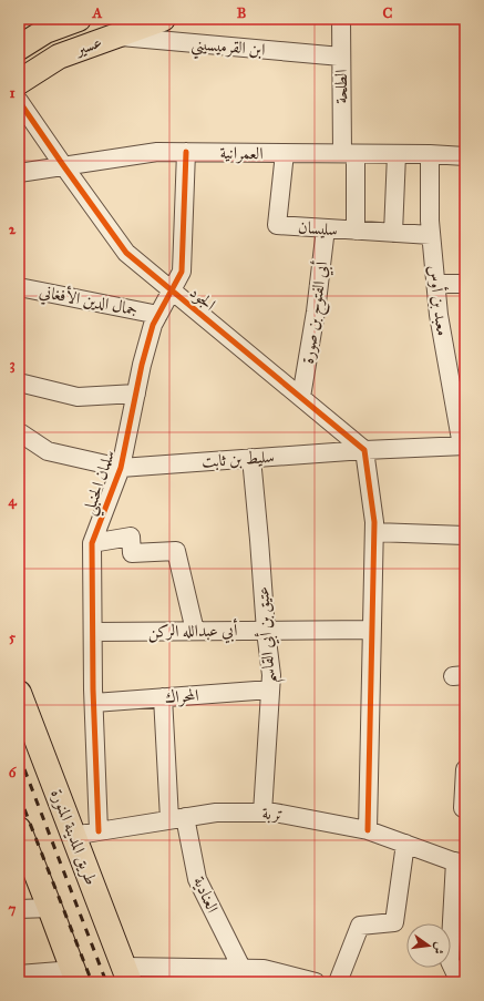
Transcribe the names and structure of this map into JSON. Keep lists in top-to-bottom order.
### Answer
{
  "streets": {
    "main road": ["عسير", "طريق المدينة المنورة"],
    "street": [
      "ابن القرميسيني",
      "الطلحة",
      "العمرانية",
      "سليسان",
      "الجود",
      "جمال الدين الأفغاني",
      "معبد بن أوس",
      "أبي الفتوح بن صورة",
      "سليط بن ثابت",
      "سلمان الحنبلي",
      "أبي عبدالله الركن",
      "عتيق بن أبي القاسم",
      "المحراك",
      "تربة",
      "العنادية"
    ]
  },
  "crossings": [
    ["عسير", "ابن القرميسيني"],
    ["ابن القرميسيني", "الطلحة"],
    ["الطلحة", "العمرانية"],
    ["الطلحة", "سليسان"],
    ["العمرانية", "سليسان"],
    ["العمرانية", "الجود"],
    ["العمرانية", "معبد بن أوس"],
    ["العمرانية", "سلمان الحنبلي"],
    ["سليسان", "معبد بن أوس"],
    ["سليسان", "أبي الفتوح بن صورة"],
    ["الجود", "أبي الفتوح بن صورة"],
    ["الجود", "سليط بن ثابت"],
    ["الجود", "سلمان الحنبلي"],
    ["جمال الدين الأفغاني", "سلمان الحنبلي"],
    ["معبد بن أوس", "سليط بن ثابت"],
    ["سليط بن ثابت", "سلمان الحنبلي"],
    ["سليط بن ثابت", "عتيق بن أبي القاسم"],
    ["سلمان الحنبلي", "أبي عبدالله الركن"],
    ["سلمان الحنبلي", "المحراك"],
    ["سلمان الحنبلي", "تربة"],
    ["أبي عبدالله الركن", "عتيق بن أبي القاسم"],
    ["عتيق بن أبي القاسم", "المحراك"],
    ["عتيق بن أبي القاسم", "تربة"],
    ["المحراك", "العنادية"],
    ["تربة", "طريق المدينة المنورة"],
    ["تربة", "العنادية"]
  ],
  "north": "right",
  "grid": {
    "columns": ["A", "B", "C"],
    "rows": [
      "1",
      "2",
      "3",
      "4",
      "5",
      "6",
      "7"
    ]
  }
}
